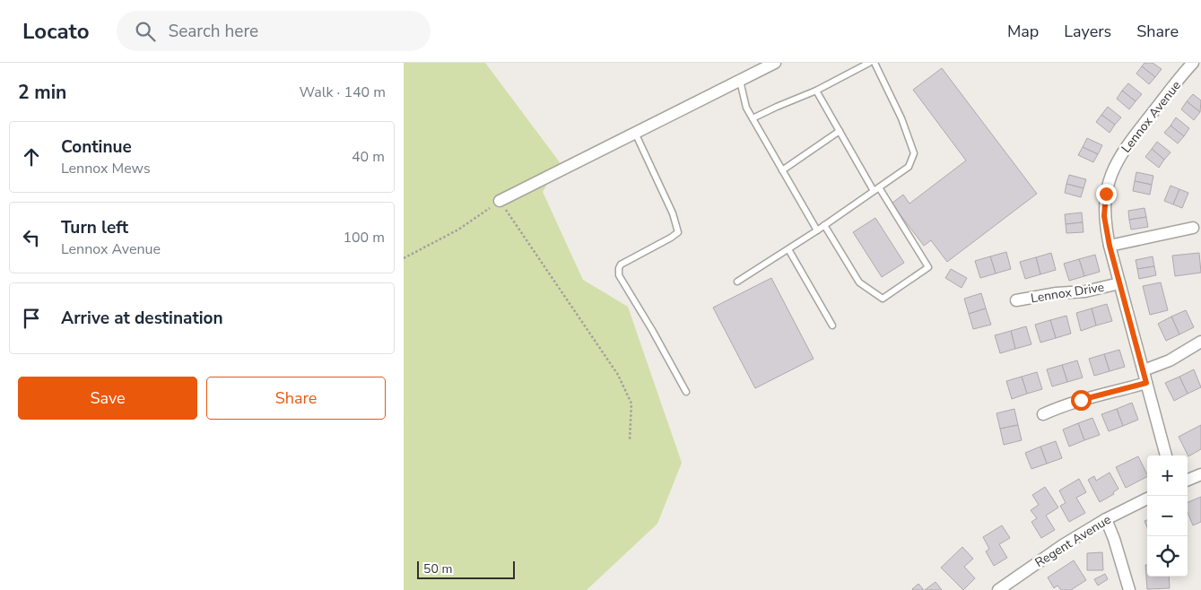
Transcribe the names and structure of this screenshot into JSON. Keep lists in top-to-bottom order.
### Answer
{
  "streets": {
    "street": ["Lennox Avenue", "Lennox Drive", "Regent Avenue"]
  },
  "crossings": [
    ["Lennox Avenue", "Lennox Drive"]
  ],
  "scale_bar": "50 m",
  "page": {
    "header": "Locato",
    "search": "Search here",
    "nav": ["Map", "Layers", "Share"],
    "heading": ["2 min", "Walk · 140 m"],
    "list": [
      ["Continue", "Lennox Mews", "40 m"],
      ["Turn left", "Lennox Avenue", "100 m"],
      "Arrive at destination"
    ],
    "buttons": ["Save", "Share"],
    "map_buttons": ["+", "−"],
    "scale": "50 m"
  }
}
